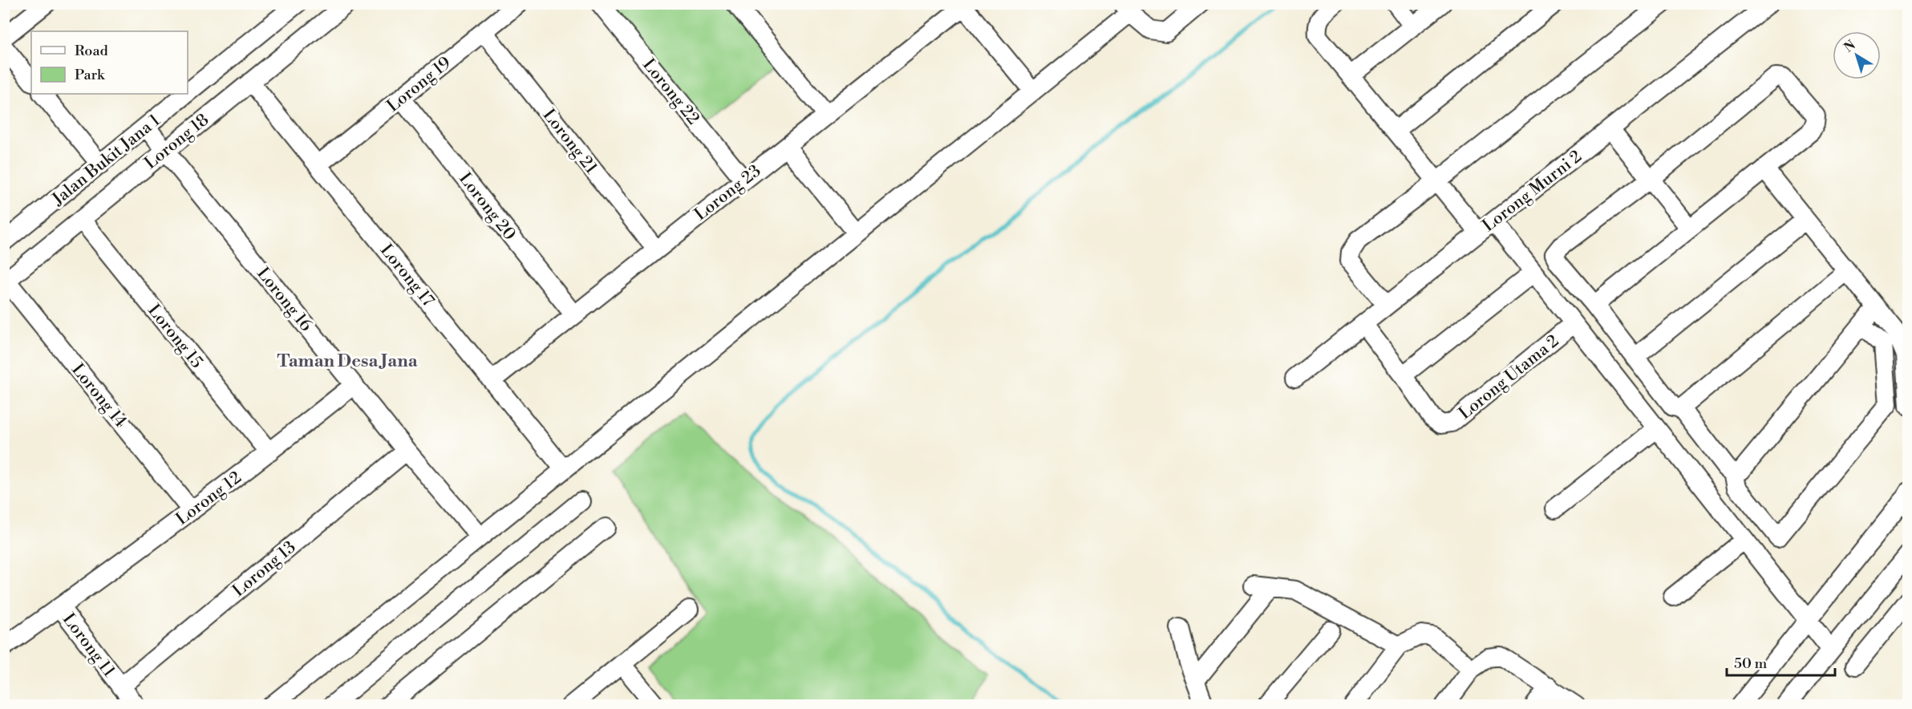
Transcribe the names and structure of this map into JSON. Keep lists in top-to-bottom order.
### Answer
{
  "streets": {
    "street": [
      "Lorong 19",
      "Lorong 22",
      "Lorong 18",
      "Lorong 21",
      "Jalan Bukit Jana 1",
      "Lorong Murni 2",
      "Lorong 23",
      "Lorong 20",
      "Lorong 17",
      "Lorong 16",
      "Lorong 15",
      "Lorong Utama 2",
      "Lorong 14",
      "Lorong 12",
      "Lorong 13",
      "Lorong 11"
    ]
  },
  "crossings": [
    ["Lorong 19", "Lorong 21"],
    ["Lorong 19", "Lorong 20"],
    ["Lorong 19", "Lorong 17"],
    ["Lorong 22", "Lorong 23"],
    ["Lorong 18", "Lorong 17"],
    ["Lorong 18", "Lorong 16"],
    ["Lorong 18", "Lorong 15"],
    ["Lorong 18", "Lorong 14"],
    ["Lorong 21", "Lorong 23"],
    ["Jalan Bukit Jana 1", "Lorong 16"],
    ["Lorong 23", "Lorong 20"],
    ["Lorong 23", "Lorong 17"],
    ["Lorong 16", "Lorong 12"],
    ["Lorong 16", "Lorong 13"],
    ["Lorong 15", "Lorong 12"],
    ["Lorong 14", "Lorong 12"],
    ["Lorong 12", "Lorong 11"],
    ["Lorong 13", "Lorong 11"]
  ],
  "districts": ["Taman Desa Jana"],
  "legend": ["Road", "Park"],
  "scale_bar": "50 m",
  "north": "top left"
}
